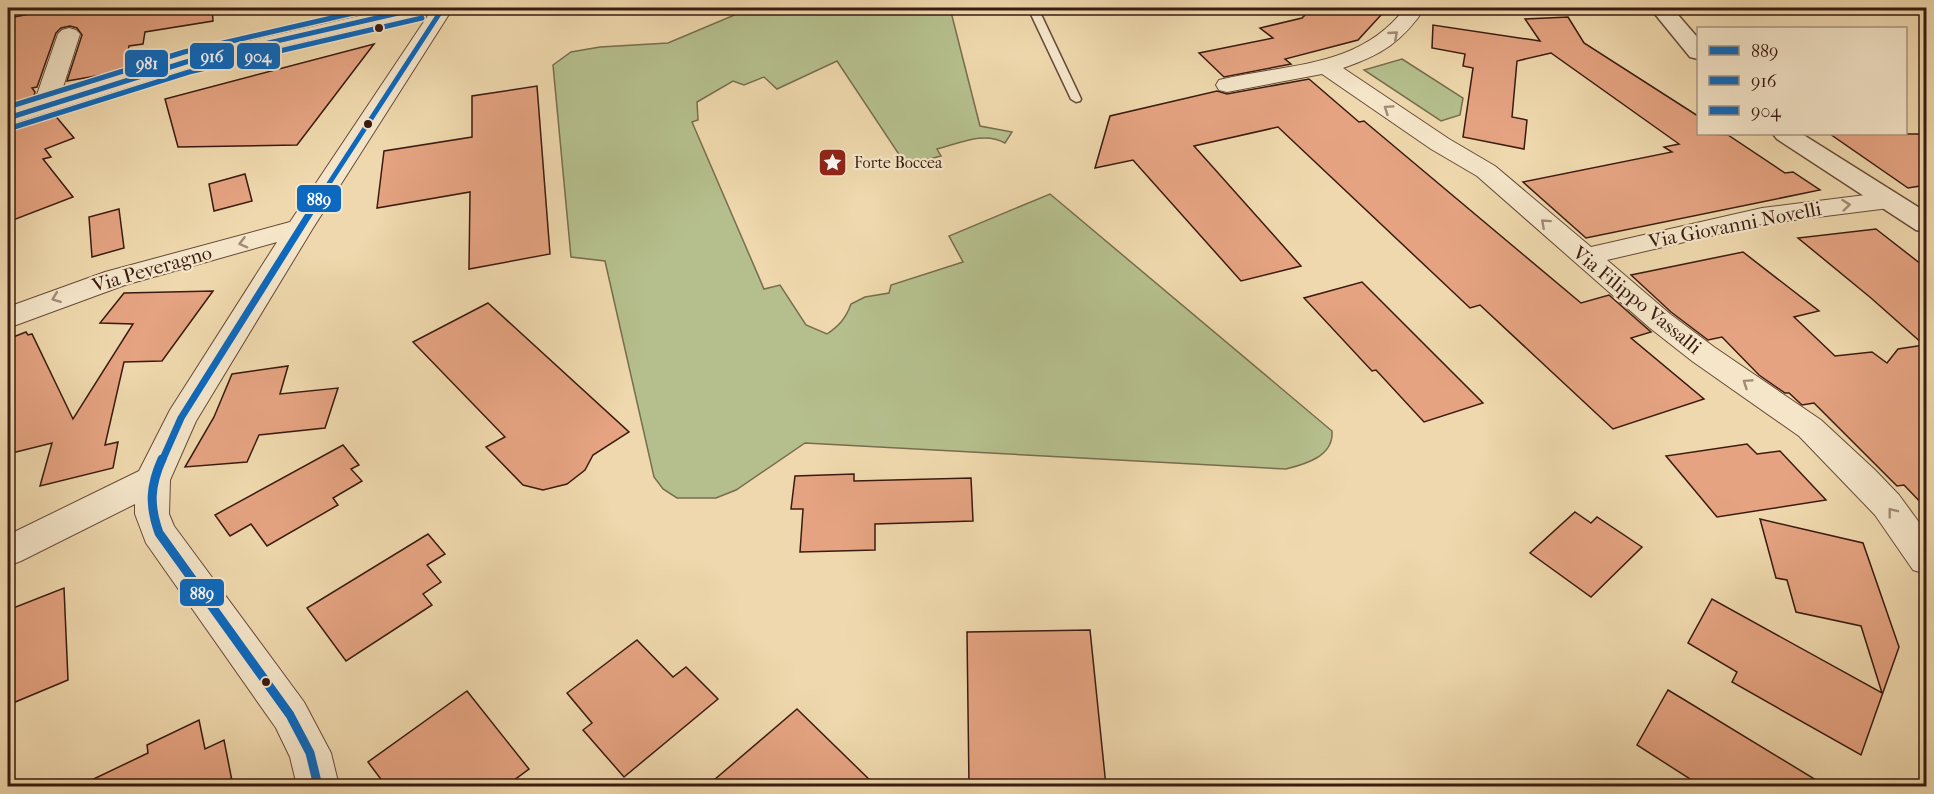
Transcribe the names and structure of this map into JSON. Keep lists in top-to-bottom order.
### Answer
{
  "streets": {
    "street": ["Via Giovanni Novelli", "Via Peveragno", "Via Filippo Vassalli"]
  },
  "crossings": [
    ["Via Giovanni Novelli", "Via Filippo Vassalli"]
  ],
  "one_way": ["Via Giovanni Novelli", "Via Peveragno", "Via Filippo Vassalli"],
  "places": {
    "place": ["Forte Boccea"]
  },
  "lines": [
    "transit line 889",
    "transit line 916",
    "transit line 981",
    "transit line 904"
  ],
  "legend": ["889", "916", "904"]
}
